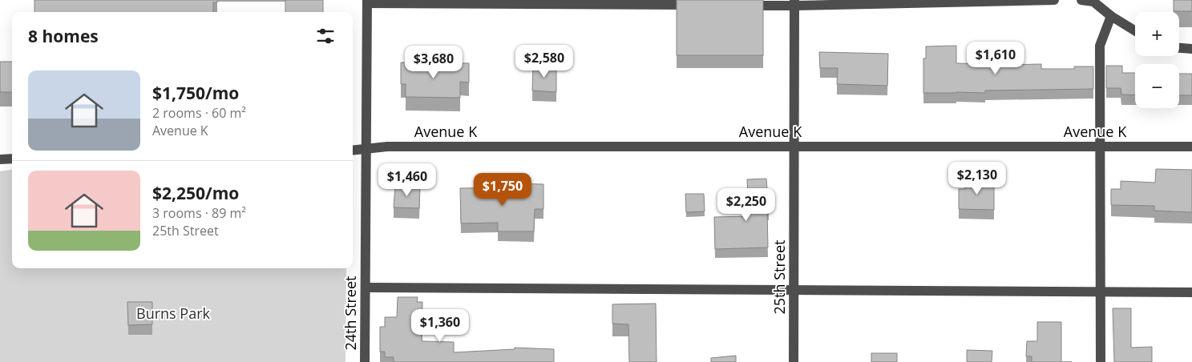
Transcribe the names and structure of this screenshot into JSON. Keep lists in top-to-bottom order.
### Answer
{
  "streets": {
    "street": ["Avenue K", "25th Street", "24th Street"]
  },
  "crossings": [
    ["Avenue K", "25th Street"],
    ["Avenue K", "24th Street"]
  ],
  "parks": ["Burns Park"],
  "page": {
    "map_buttons": ["+", "−"],
    "heading": "8 homes",
    "price": [
      "$1,610",
      "$2,580",
      "$3,680",
      "$2,130",
      "$1,460",
      "$1,750",
      "$2,250",
      "$1,360"
    ],
    "list": [
      {
        "name": "$1,750/mo",
        "note": "2 rooms · 60 m² · Avenue K"
      },
      {
        "name": "$2,250/mo",
        "note": "3 rooms · 89 m² · 25th Street"
      }
    ]
  }
}
